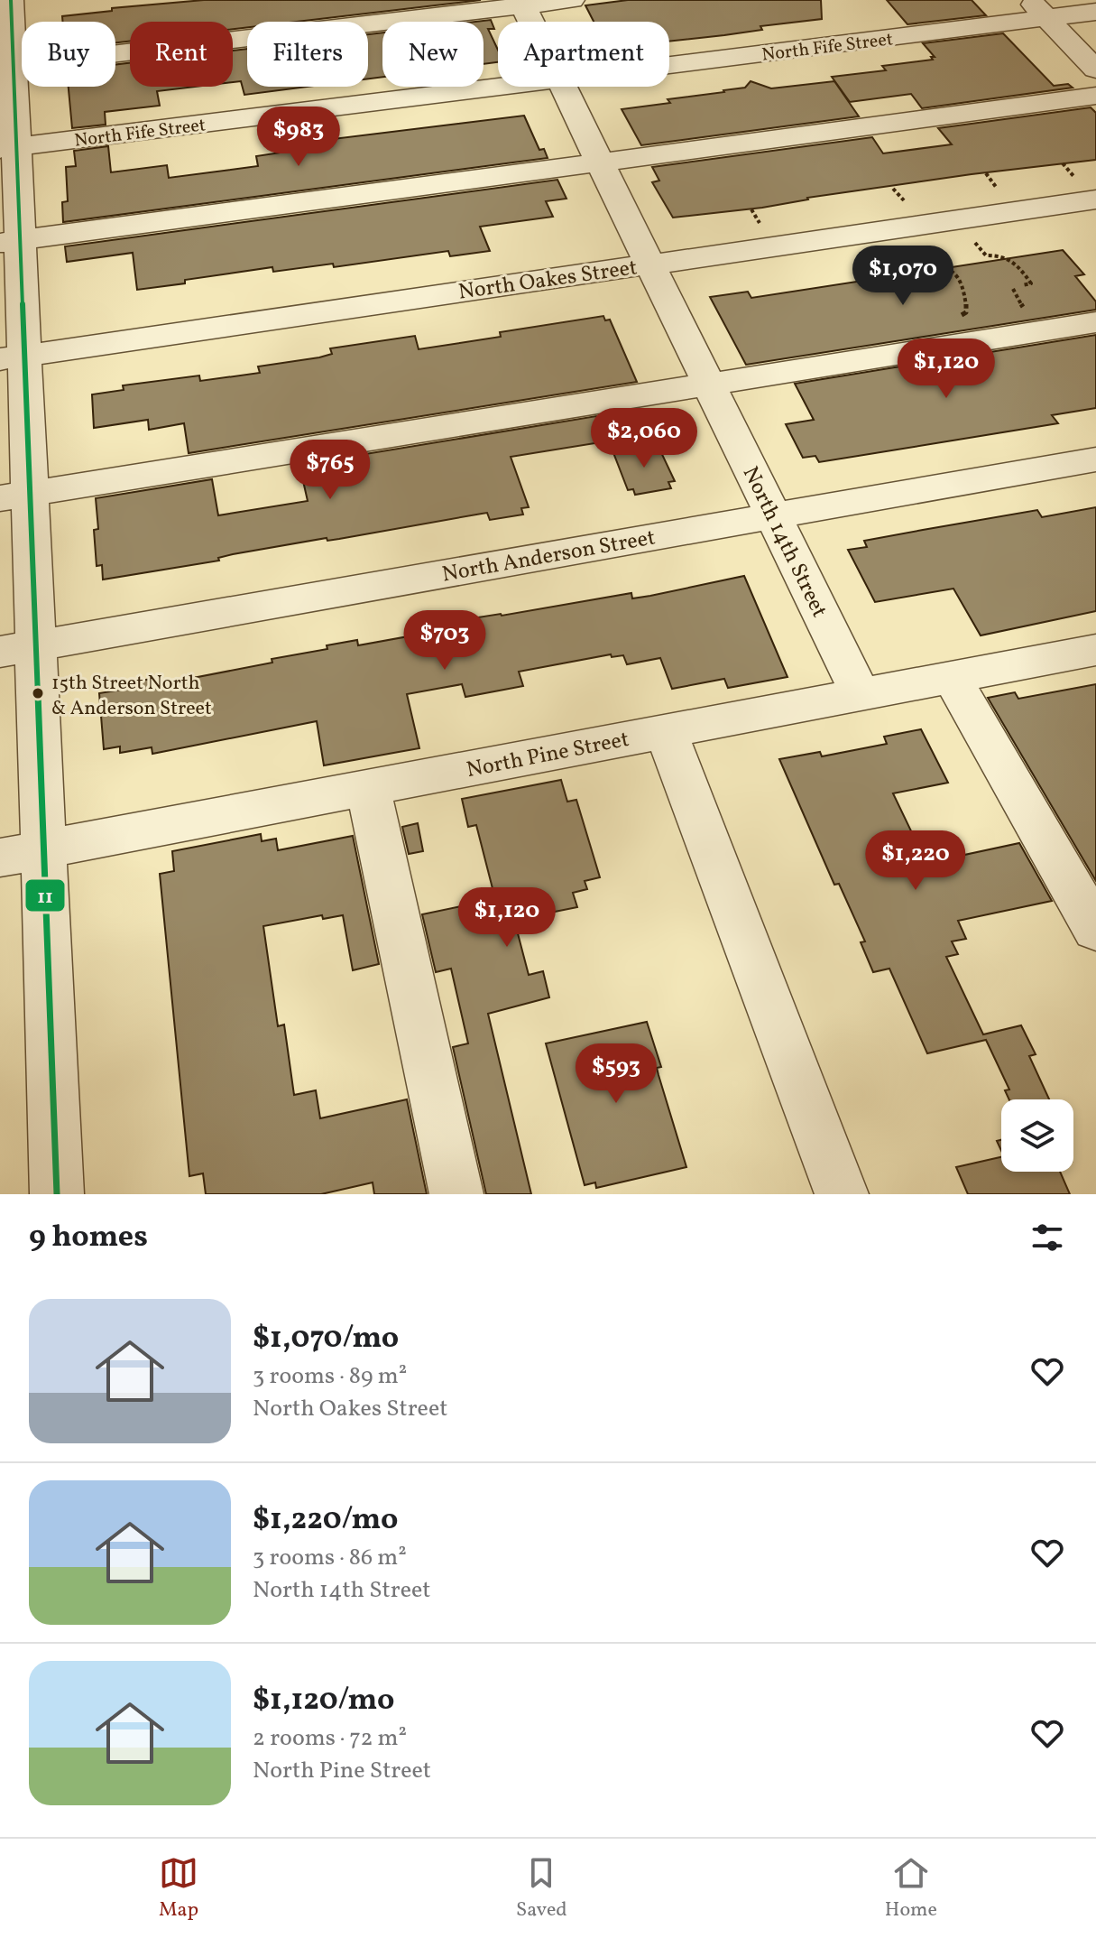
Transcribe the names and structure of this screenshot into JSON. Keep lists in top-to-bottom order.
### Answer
{
  "streets": {
    "street": [
      "North Fife Street",
      "North Oakes Street",
      "North 14th Street",
      "North Anderson Street",
      "North Pine Street"
    ]
  },
  "crossings": [
    ["North Oakes Street", "North 14th Street"],
    ["North 14th Street", "North Anderson Street"],
    ["North 14th Street", "North Pine Street"]
  ],
  "places": ["15th Street North & Anderson Street"],
  "lines": ["transit line 11"],
  "page": {
    "chip": [
      "Buy",
      "Rent",
      "Filters",
      "New",
      "Apartment"
    ],
    "price": [
      "$983",
      "$1,070",
      "$1,120",
      "$2,060",
      "$765",
      "$703",
      "$1,220",
      "$1,120",
      "$593"
    ],
    "heading": "9 homes",
    "list": [
      {
        "name": "$1,070/mo",
        "note": "3 rooms · 89 m² · North Oakes Street"
      },
      {
        "name": "$1,220/mo",
        "note": "3 rooms · 86 m² · North 14th Street"
      },
      {
        "name": "$1,120/mo",
        "note": "2 rooms · 72 m² · North Pine Street"
      }
    ],
    "tabs": ["Map", "Saved", "Home"]
  }
}
